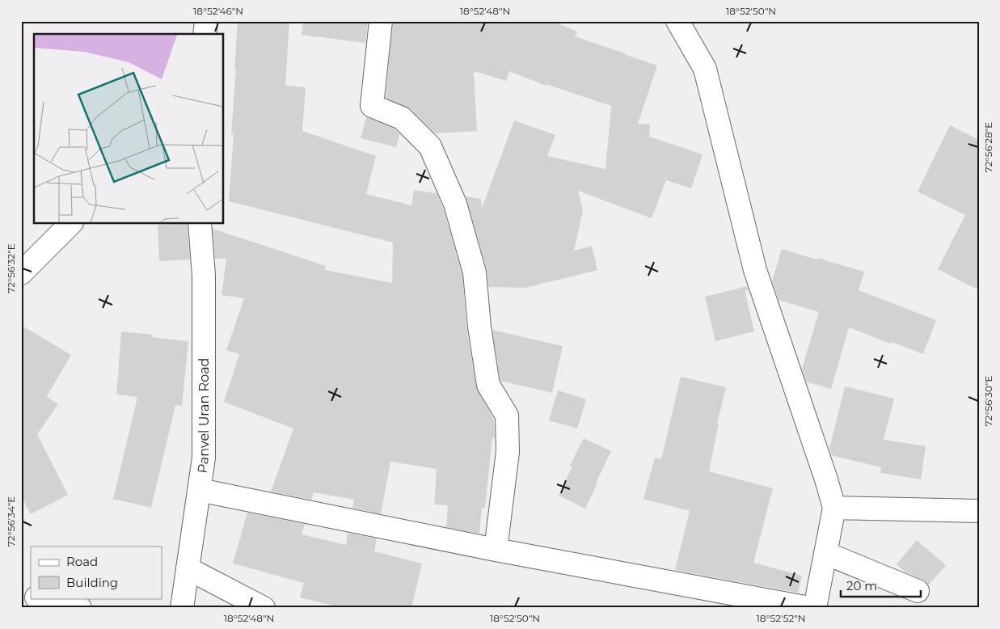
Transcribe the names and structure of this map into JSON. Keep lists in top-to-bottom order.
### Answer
{
  "streets": {
    "street": ["Panvel Uran Road"]
  },
  "legend": ["Road", "Building"],
  "scale_bar": "20 m",
  "coordinates": [
    "18°52'46\"N",
    "18°52'48\"N",
    "18°52'50\"N",
    "72°56'28\"E",
    "72°56'32\"E",
    "72°56'30\"E",
    "72°56'34\"E",
    "18°52'52\"N"
  ]
}
